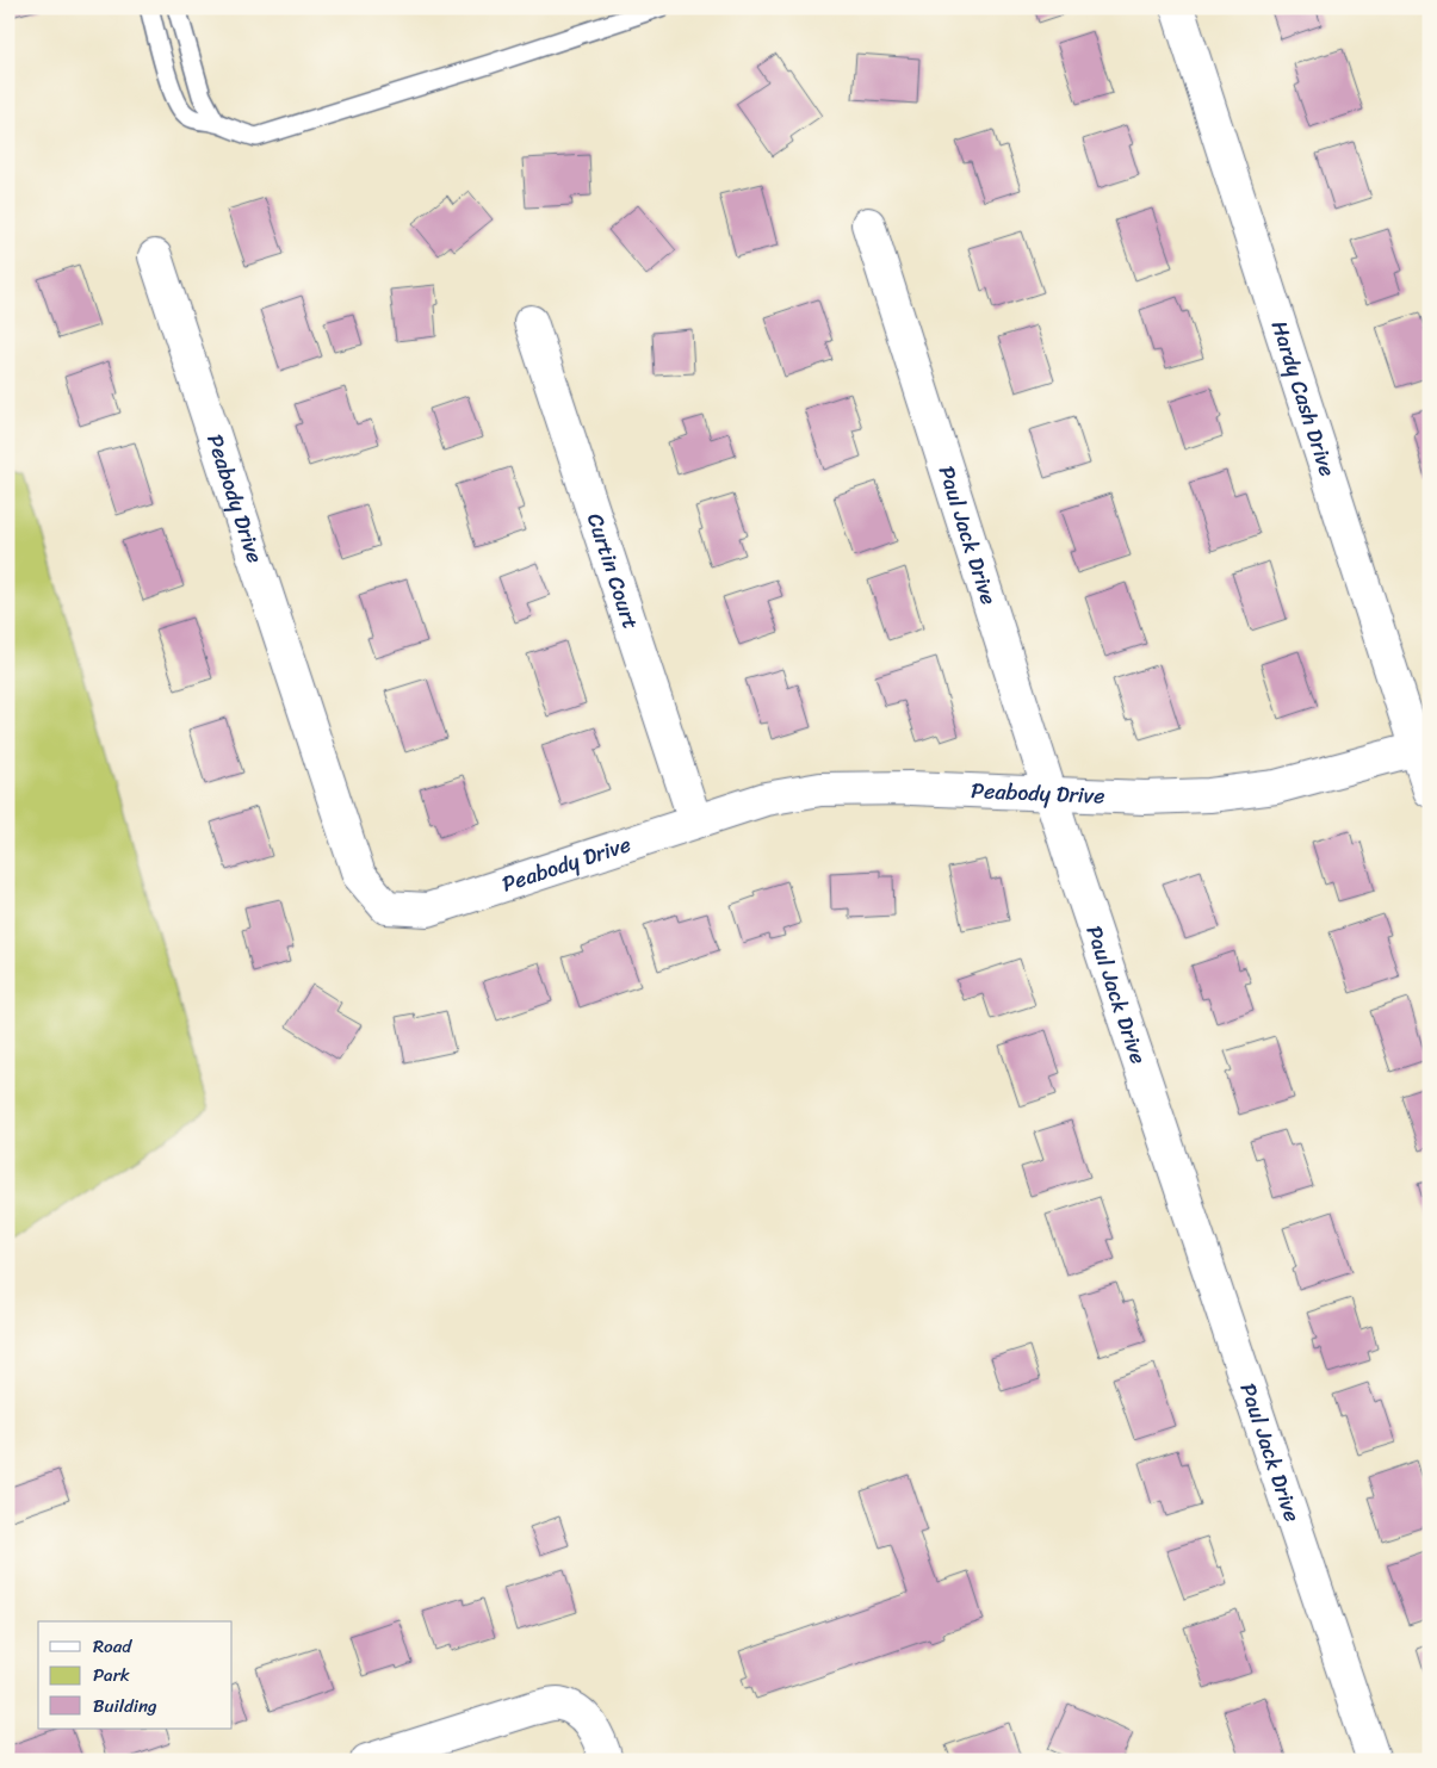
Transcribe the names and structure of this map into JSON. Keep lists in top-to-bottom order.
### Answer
{
  "streets": {
    "street": [
      "Hardy Cash Drive",
      "Peabody Drive",
      "Paul Jack Drive",
      "Curtin Court"
    ]
  },
  "crossings": [
    ["Hardy Cash Drive", "Peabody Drive"],
    ["Peabody Drive", "Paul Jack Drive"],
    ["Peabody Drive", "Curtin Court"]
  ],
  "legend": ["Road", "Park", "Building"]
}
